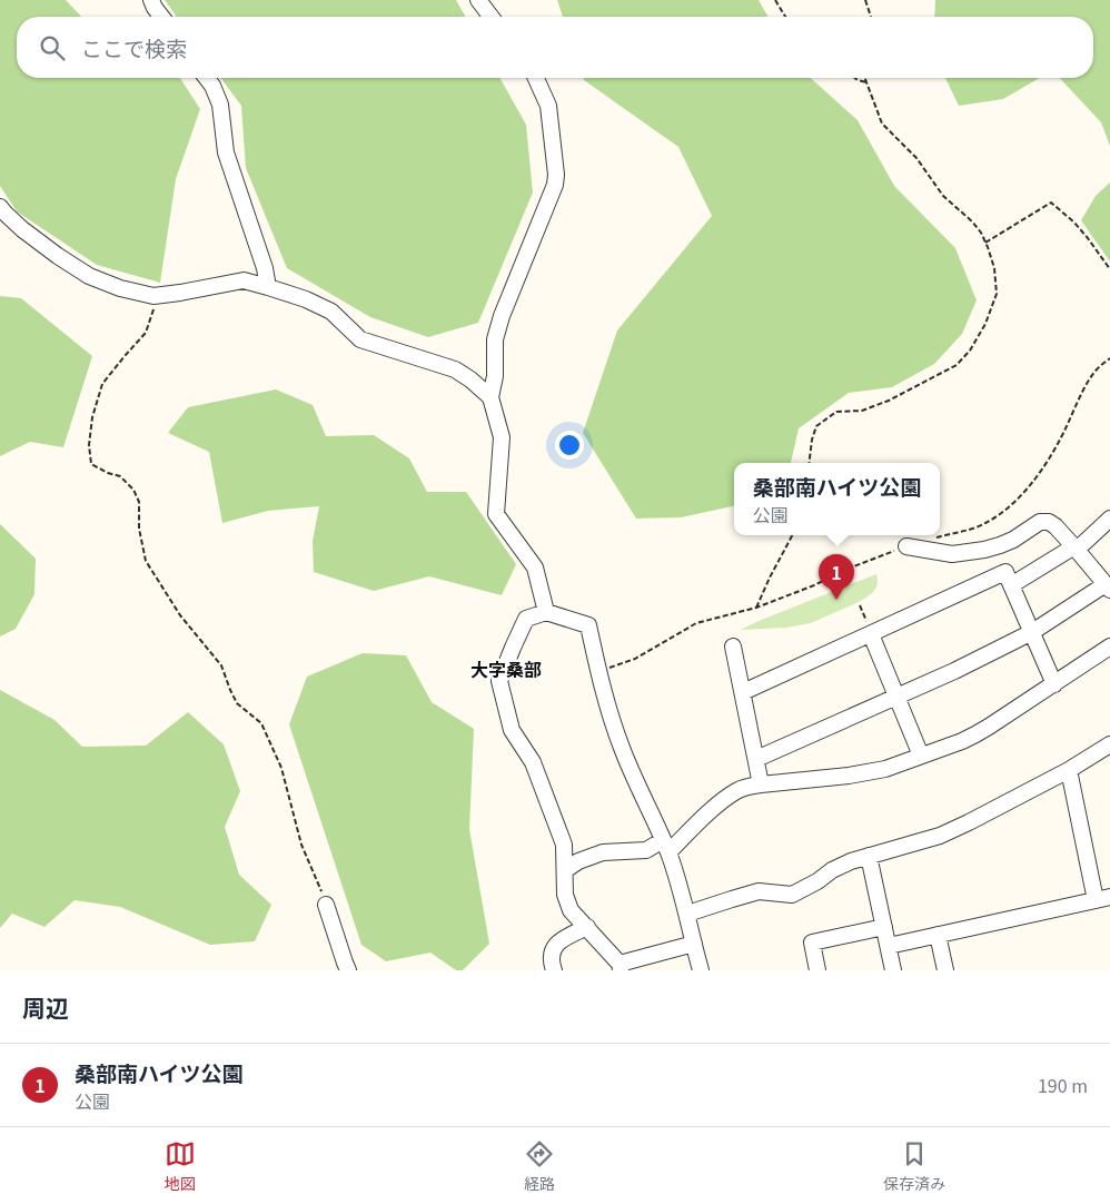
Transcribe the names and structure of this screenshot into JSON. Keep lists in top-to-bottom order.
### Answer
{
  "districts": ["大字桑部"],
  "page": {
    "search": "ここで検索",
    "popup": ["桑部南ハイツ公園", "公園"],
    "pins": "1",
    "heading": "周辺",
    "list": [
      {
        "mark": "1",
        "name": "桑部南ハイツ公園",
        "note": "公園",
        "value": "190 m"
      }
    ],
    "nav": ["地図", "経路", "保存済み"]
  }
}
